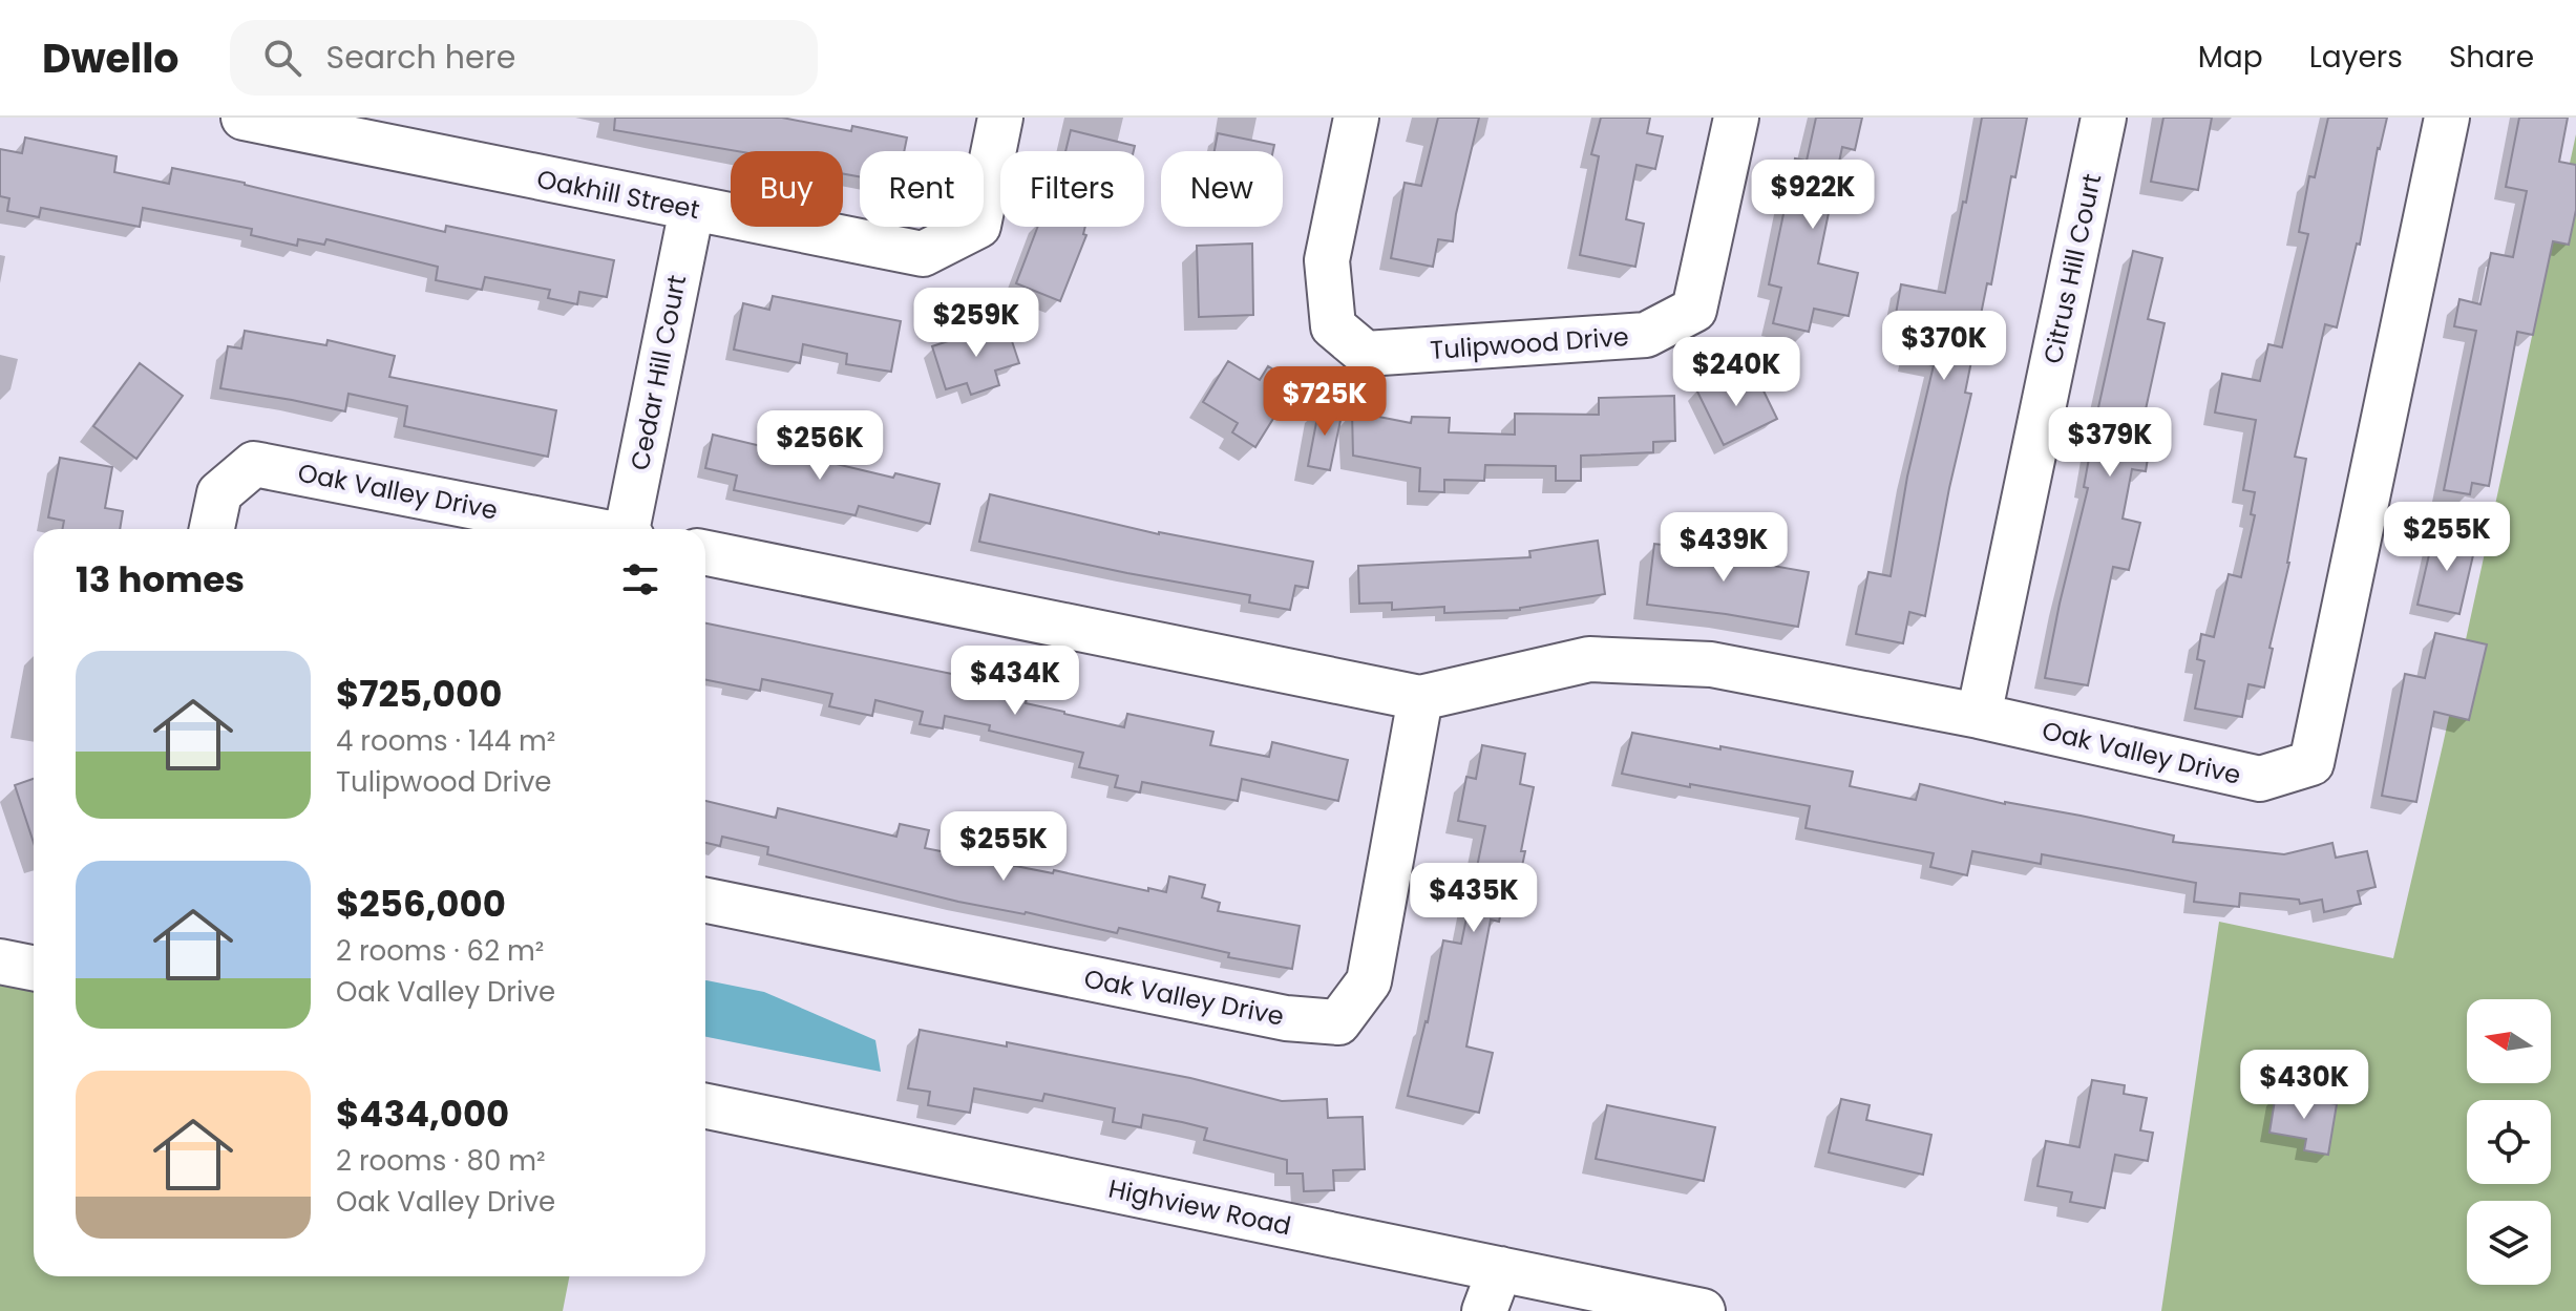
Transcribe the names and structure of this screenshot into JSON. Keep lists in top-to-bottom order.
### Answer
{
  "streets": {
    "street": [
      "Oakhill Street",
      "Citrus Hill Court",
      "Tulipwood Drive",
      "Cedar Hill Court",
      "Oak Valley Drive",
      "Highview Road"
    ]
  },
  "crossings": [
    ["Oakhill Street", "Cedar Hill Court"],
    ["Citrus Hill Court", "Oak Valley Drive"]
  ],
  "north": "left",
  "page": {
    "header": "Dwello",
    "search": "Search here",
    "nav": ["Map", "Layers", "Share"],
    "chip": [
      "Buy",
      "Rent",
      "Filters",
      "New"
    ],
    "price": [
      "$922K",
      "$259K",
      "$370K",
      "$240K",
      "$725K",
      "$379K",
      "$256K",
      "$255K",
      "$439K",
      "$434K",
      "$255K",
      "$435K",
      "$430K"
    ],
    "heading": "13 homes",
    "list": [
      {
        "name": "$725,000",
        "note": "4 rooms · 144 m² · Tulipwood Drive"
      },
      {
        "name": "$256,000",
        "note": "2 rooms · 62 m² · Oak Valley Drive"
      },
      {
        "name": "$434,000",
        "note": "2 rooms · 80 m² · Oak Valley Drive"
      }
    ]
  }
}
